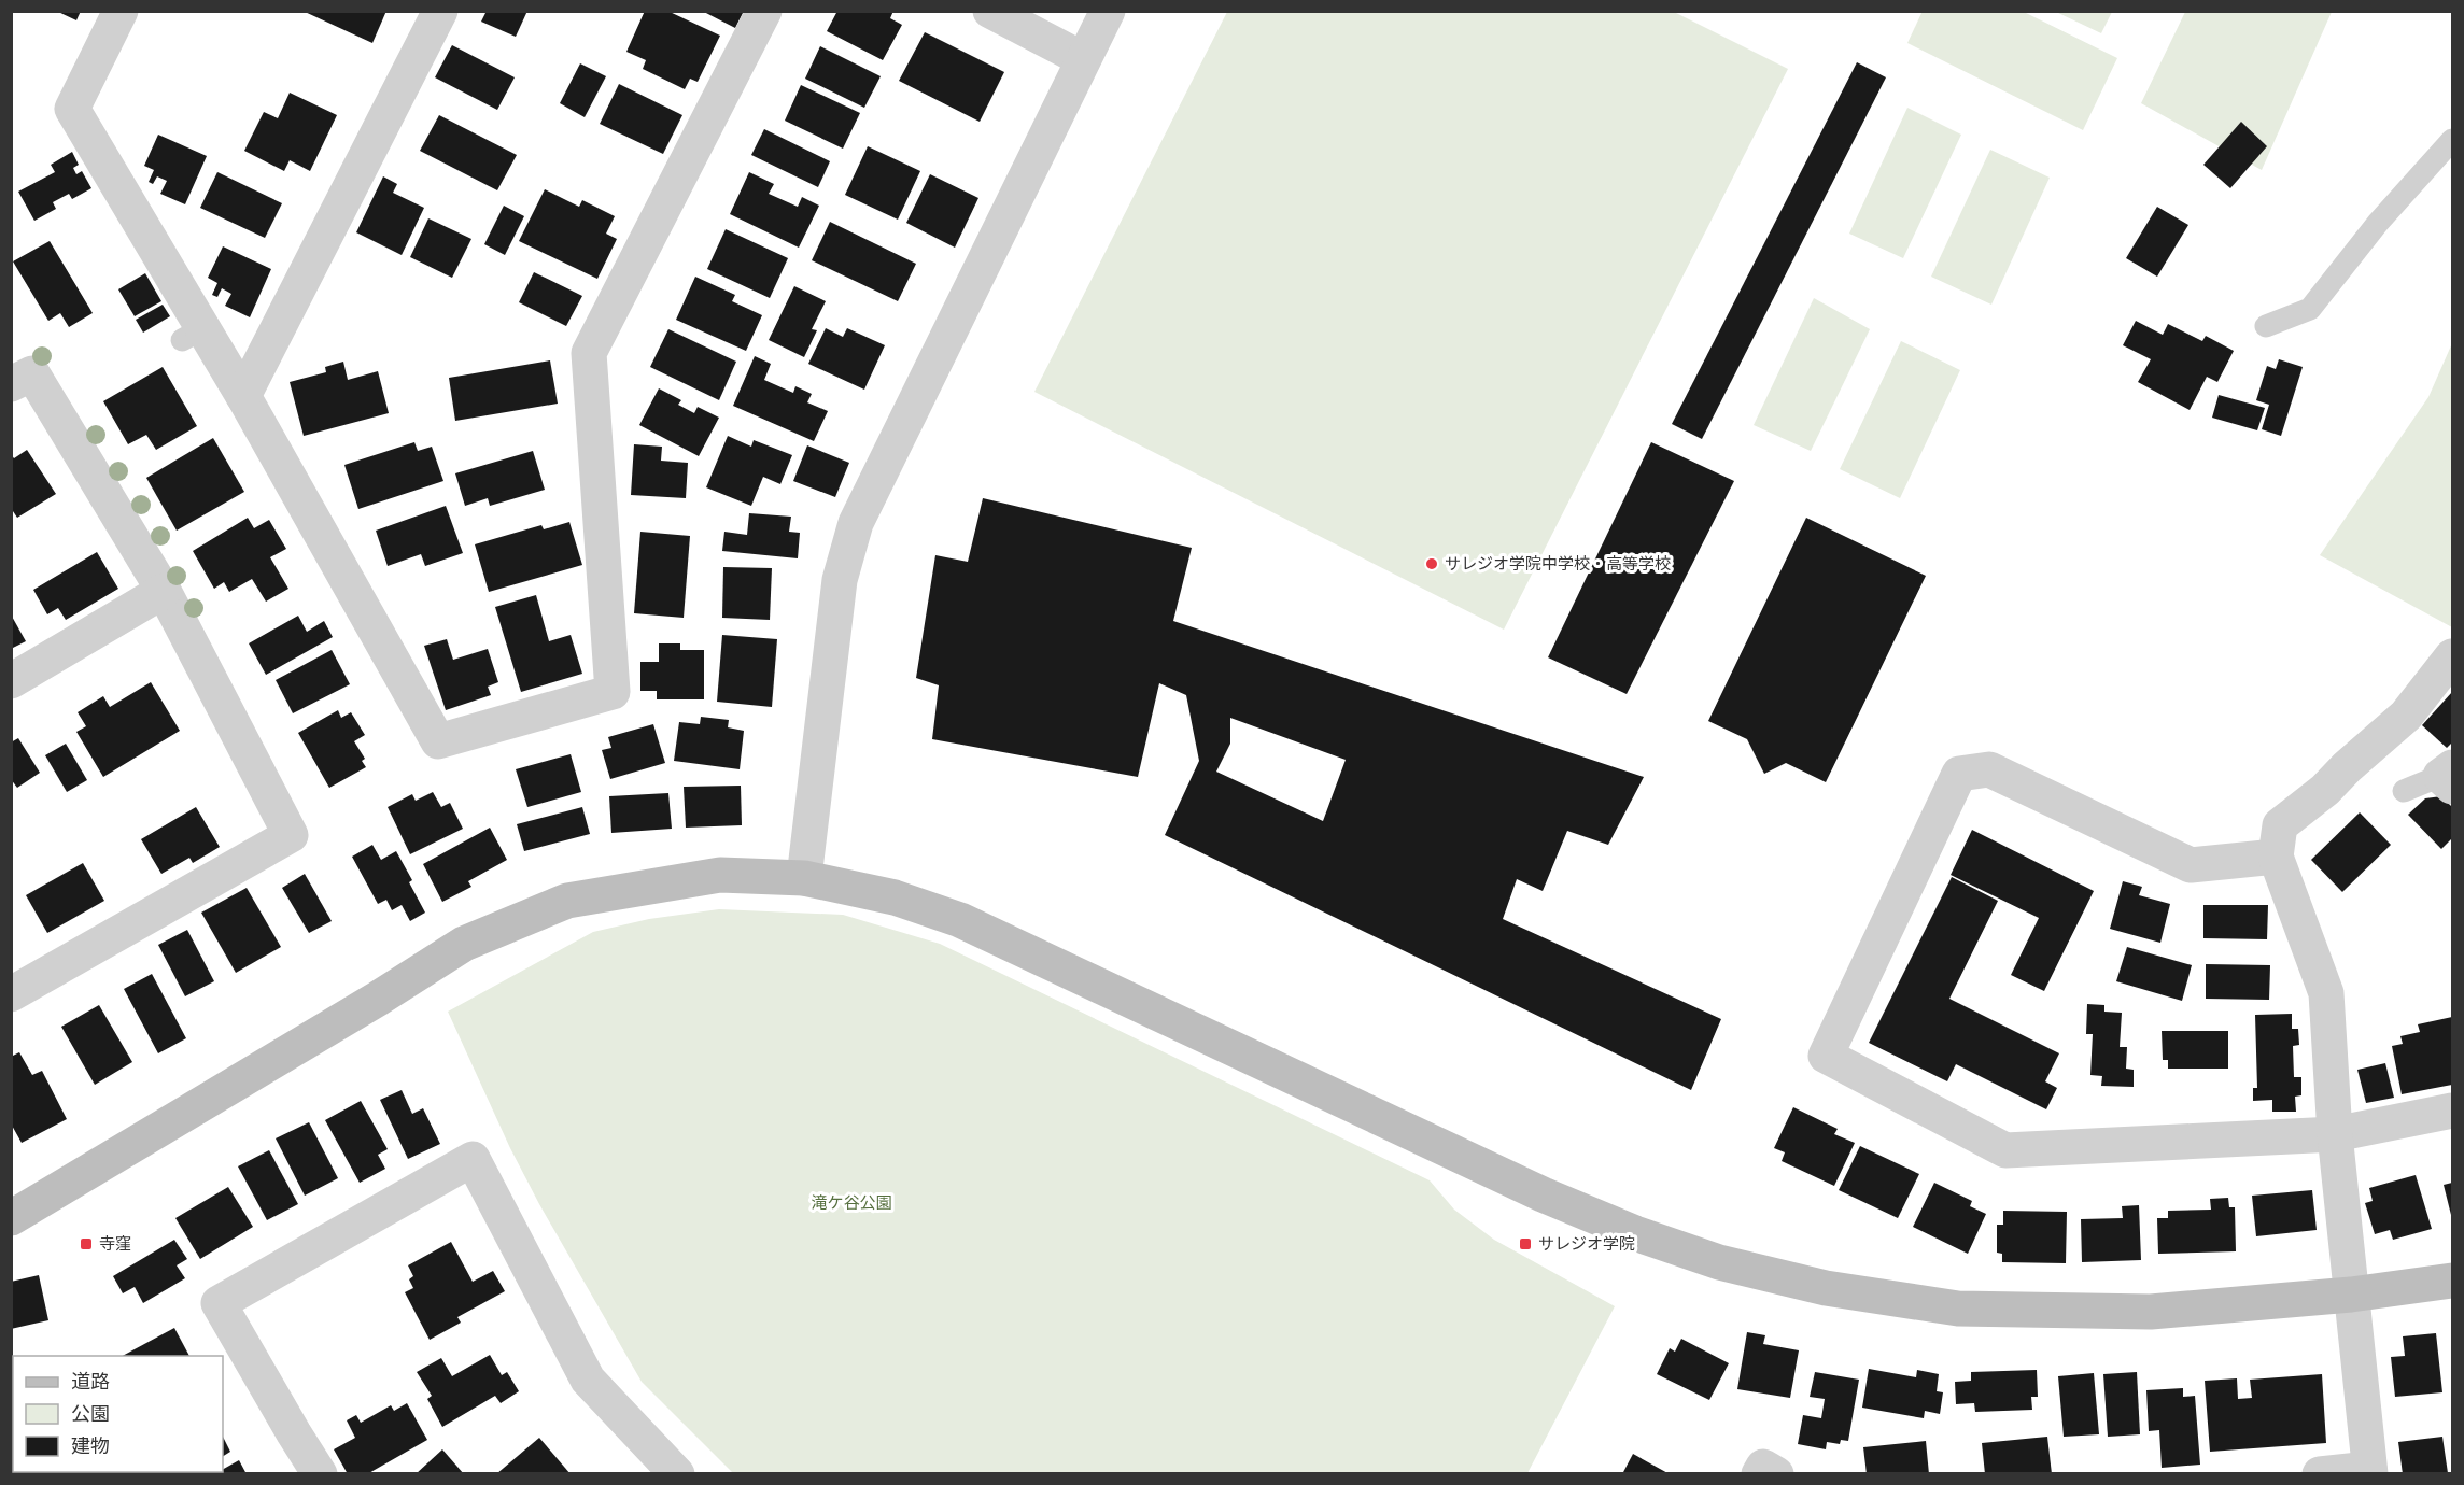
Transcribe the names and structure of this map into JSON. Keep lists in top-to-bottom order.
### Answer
{
  "parks": ["滝ケ谷公園"],
  "places": {
    "other": ["サレジオ学院中学校・高等学校"],
    "transit": ["寺窪", "サレジオ学院"]
  },
  "legend": ["道路", "公園", "建物"]
}
